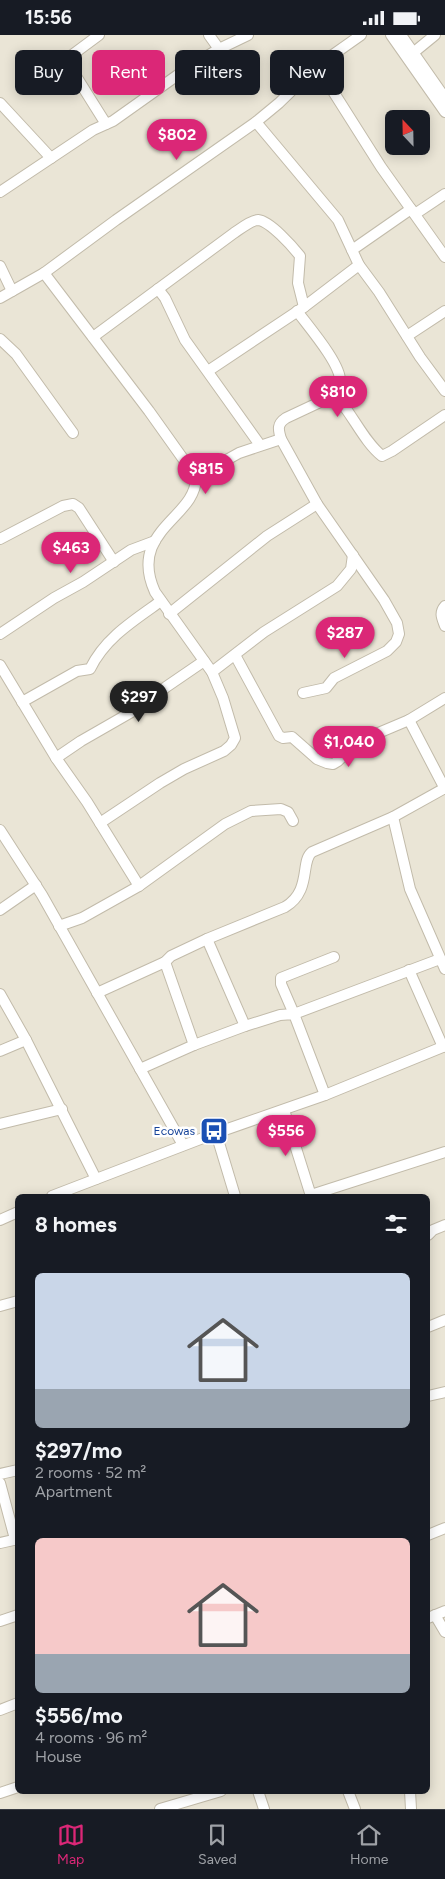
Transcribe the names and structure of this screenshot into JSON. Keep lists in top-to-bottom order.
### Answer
{
  "places": {
    "bus stop": ["Ecowas"]
  },
  "north": "top",
  "page": {
    "status": "15:56",
    "chip": [
      "Buy",
      "Rent",
      "Filters",
      "New"
    ],
    "price": [
      "$802",
      "$810",
      "$815",
      "$463",
      "$287",
      "$297",
      "$1,040",
      "$556"
    ],
    "heading": "8 homes",
    "list": [
      {
        "name": "$297/mo",
        "note": "2 rooms · 52 m² · Apartment"
      },
      {
        "name": "$556/mo",
        "note": "4 rooms · 96 m² · House"
      }
    ],
    "tabs": ["Map", "Saved", "Home"]
  }
}
